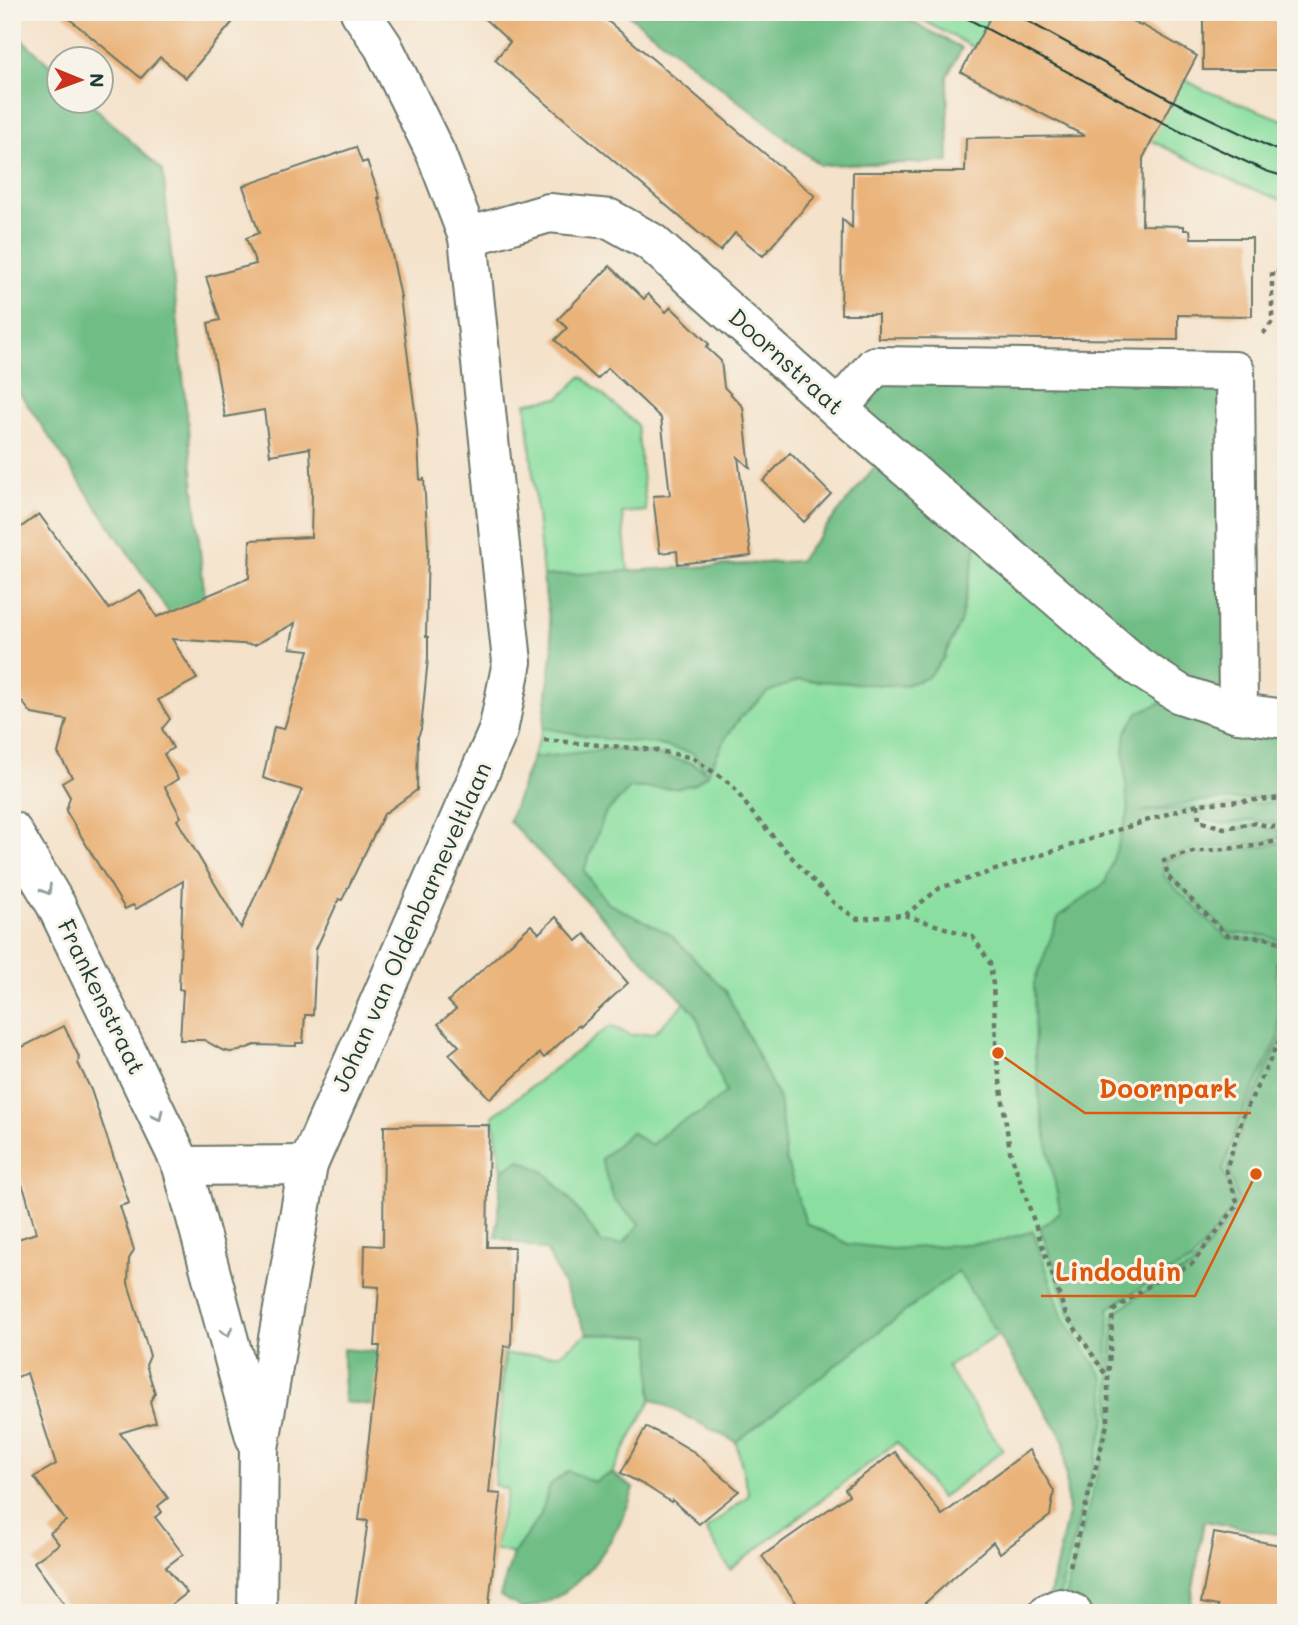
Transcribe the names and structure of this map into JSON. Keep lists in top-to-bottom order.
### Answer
{
  "streets": {
    "street": ["Doornstraat", "Johan van Oldenbarneveltlaan", "Frankenstraat"]
  },
  "crossings": [
    ["Doornstraat", "Johan van Oldenbarneveltlaan"],
    ["Johan van Oldenbarneveltlaan", "Frankenstraat"]
  ],
  "one_way": ["Frankenstraat"],
  "places": ["Doornpark", "Lindoduin"],
  "north": "right"
}
